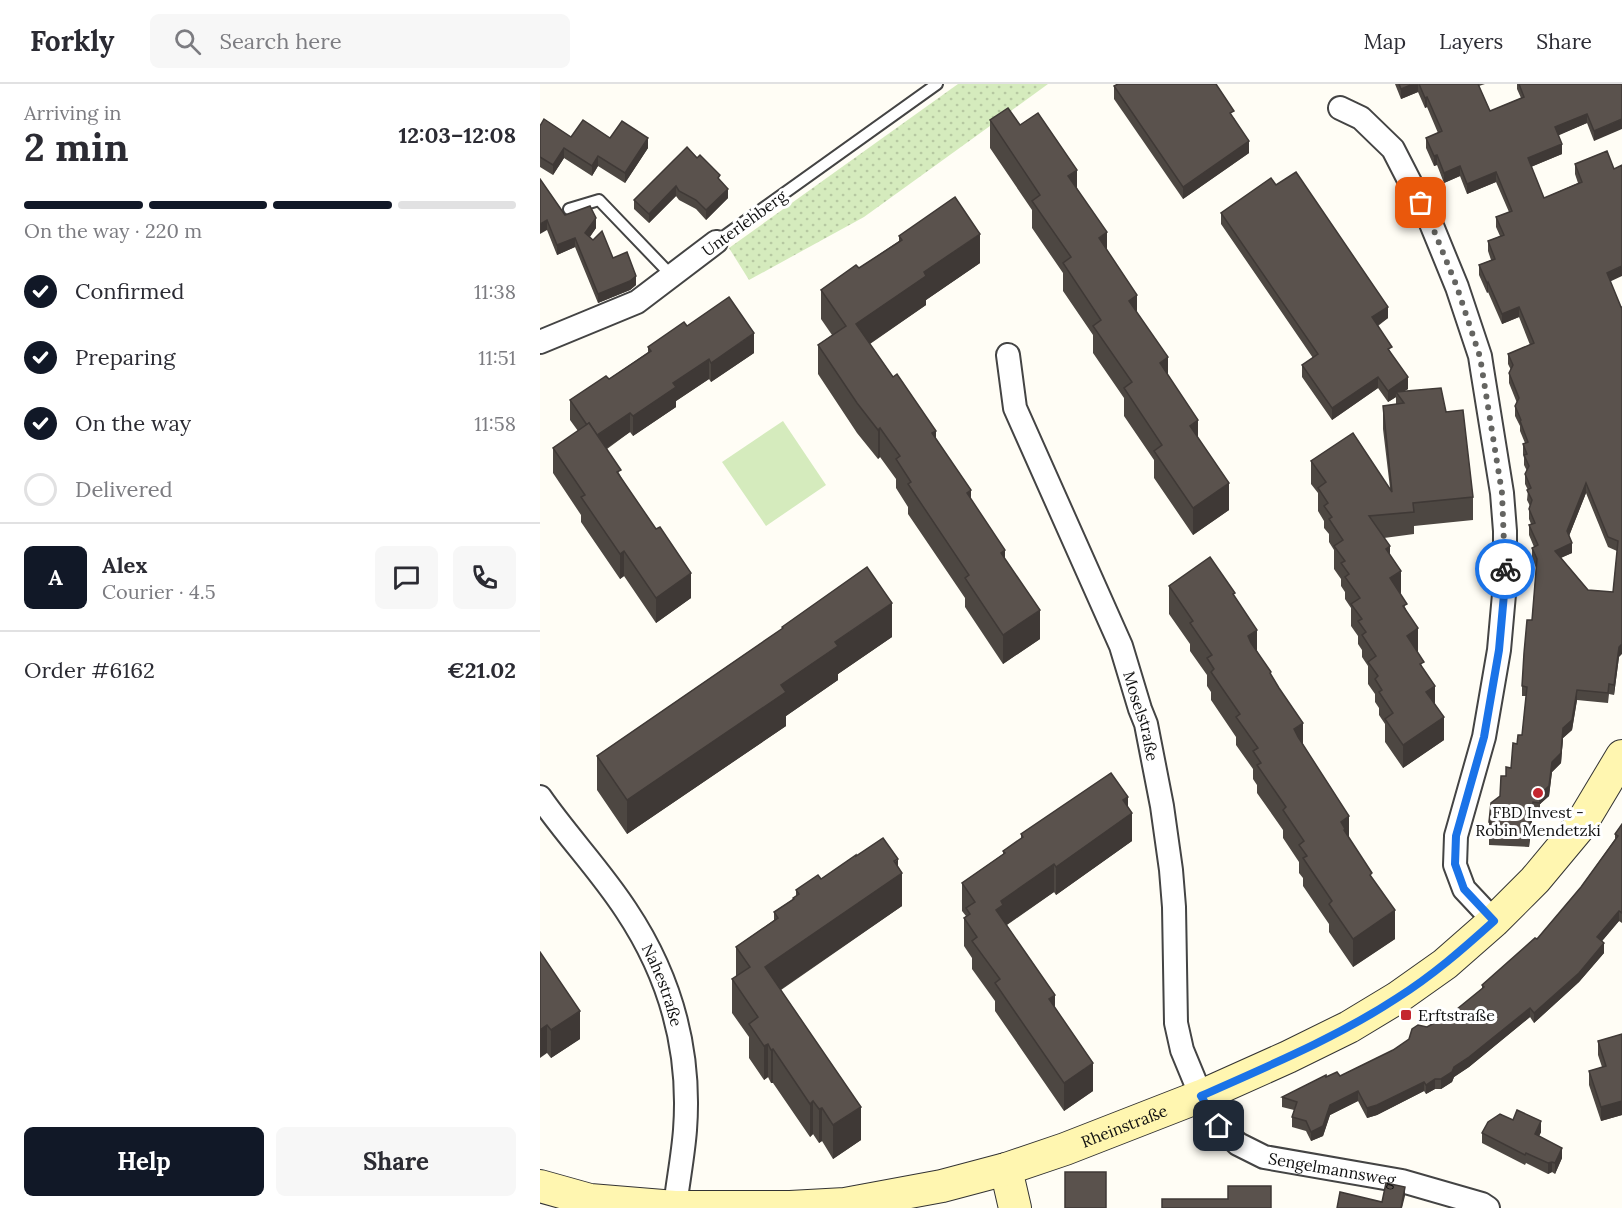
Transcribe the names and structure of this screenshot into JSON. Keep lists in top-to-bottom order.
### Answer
{
  "streets": {
    "street": [
      "Unterlehberg",
      "Moselstraße",
      "Nahestraße",
      "Rheinstraße",
      "Sengelmannsweg"
    ]
  },
  "crossings": [
    ["Moselstraße", "Rheinstraße"],
    ["Moselstraße", "Sengelmannsweg"],
    ["Nahestraße", "Rheinstraße"],
    ["Rheinstraße", "Sengelmannsweg"]
  ],
  "places": {
    "other": ["FBD Invest - Robin Mendetzki"],
    "transit": ["Erftstraße"]
  },
  "page": {
    "header": "Forkly",
    "search": "Search here",
    "nav": ["Map", "Layers", "Share"],
    "heading": ["2 min", "Arriving in", "12:03–12:08"],
    "panel": [
      "Alex",
      "Courier · 4.5",
      "Order #6162",
      "€21.02"
    ],
    "bar": "On the way · 220 m",
    "list": [
      ["Confirmed", "11:38"],
      ["Preparing", "11:51"],
      ["On the way", "11:58"],
      "Delivered"
    ],
    "round": "A",
    "buttons": ["Help", "Share"]
  }
}
